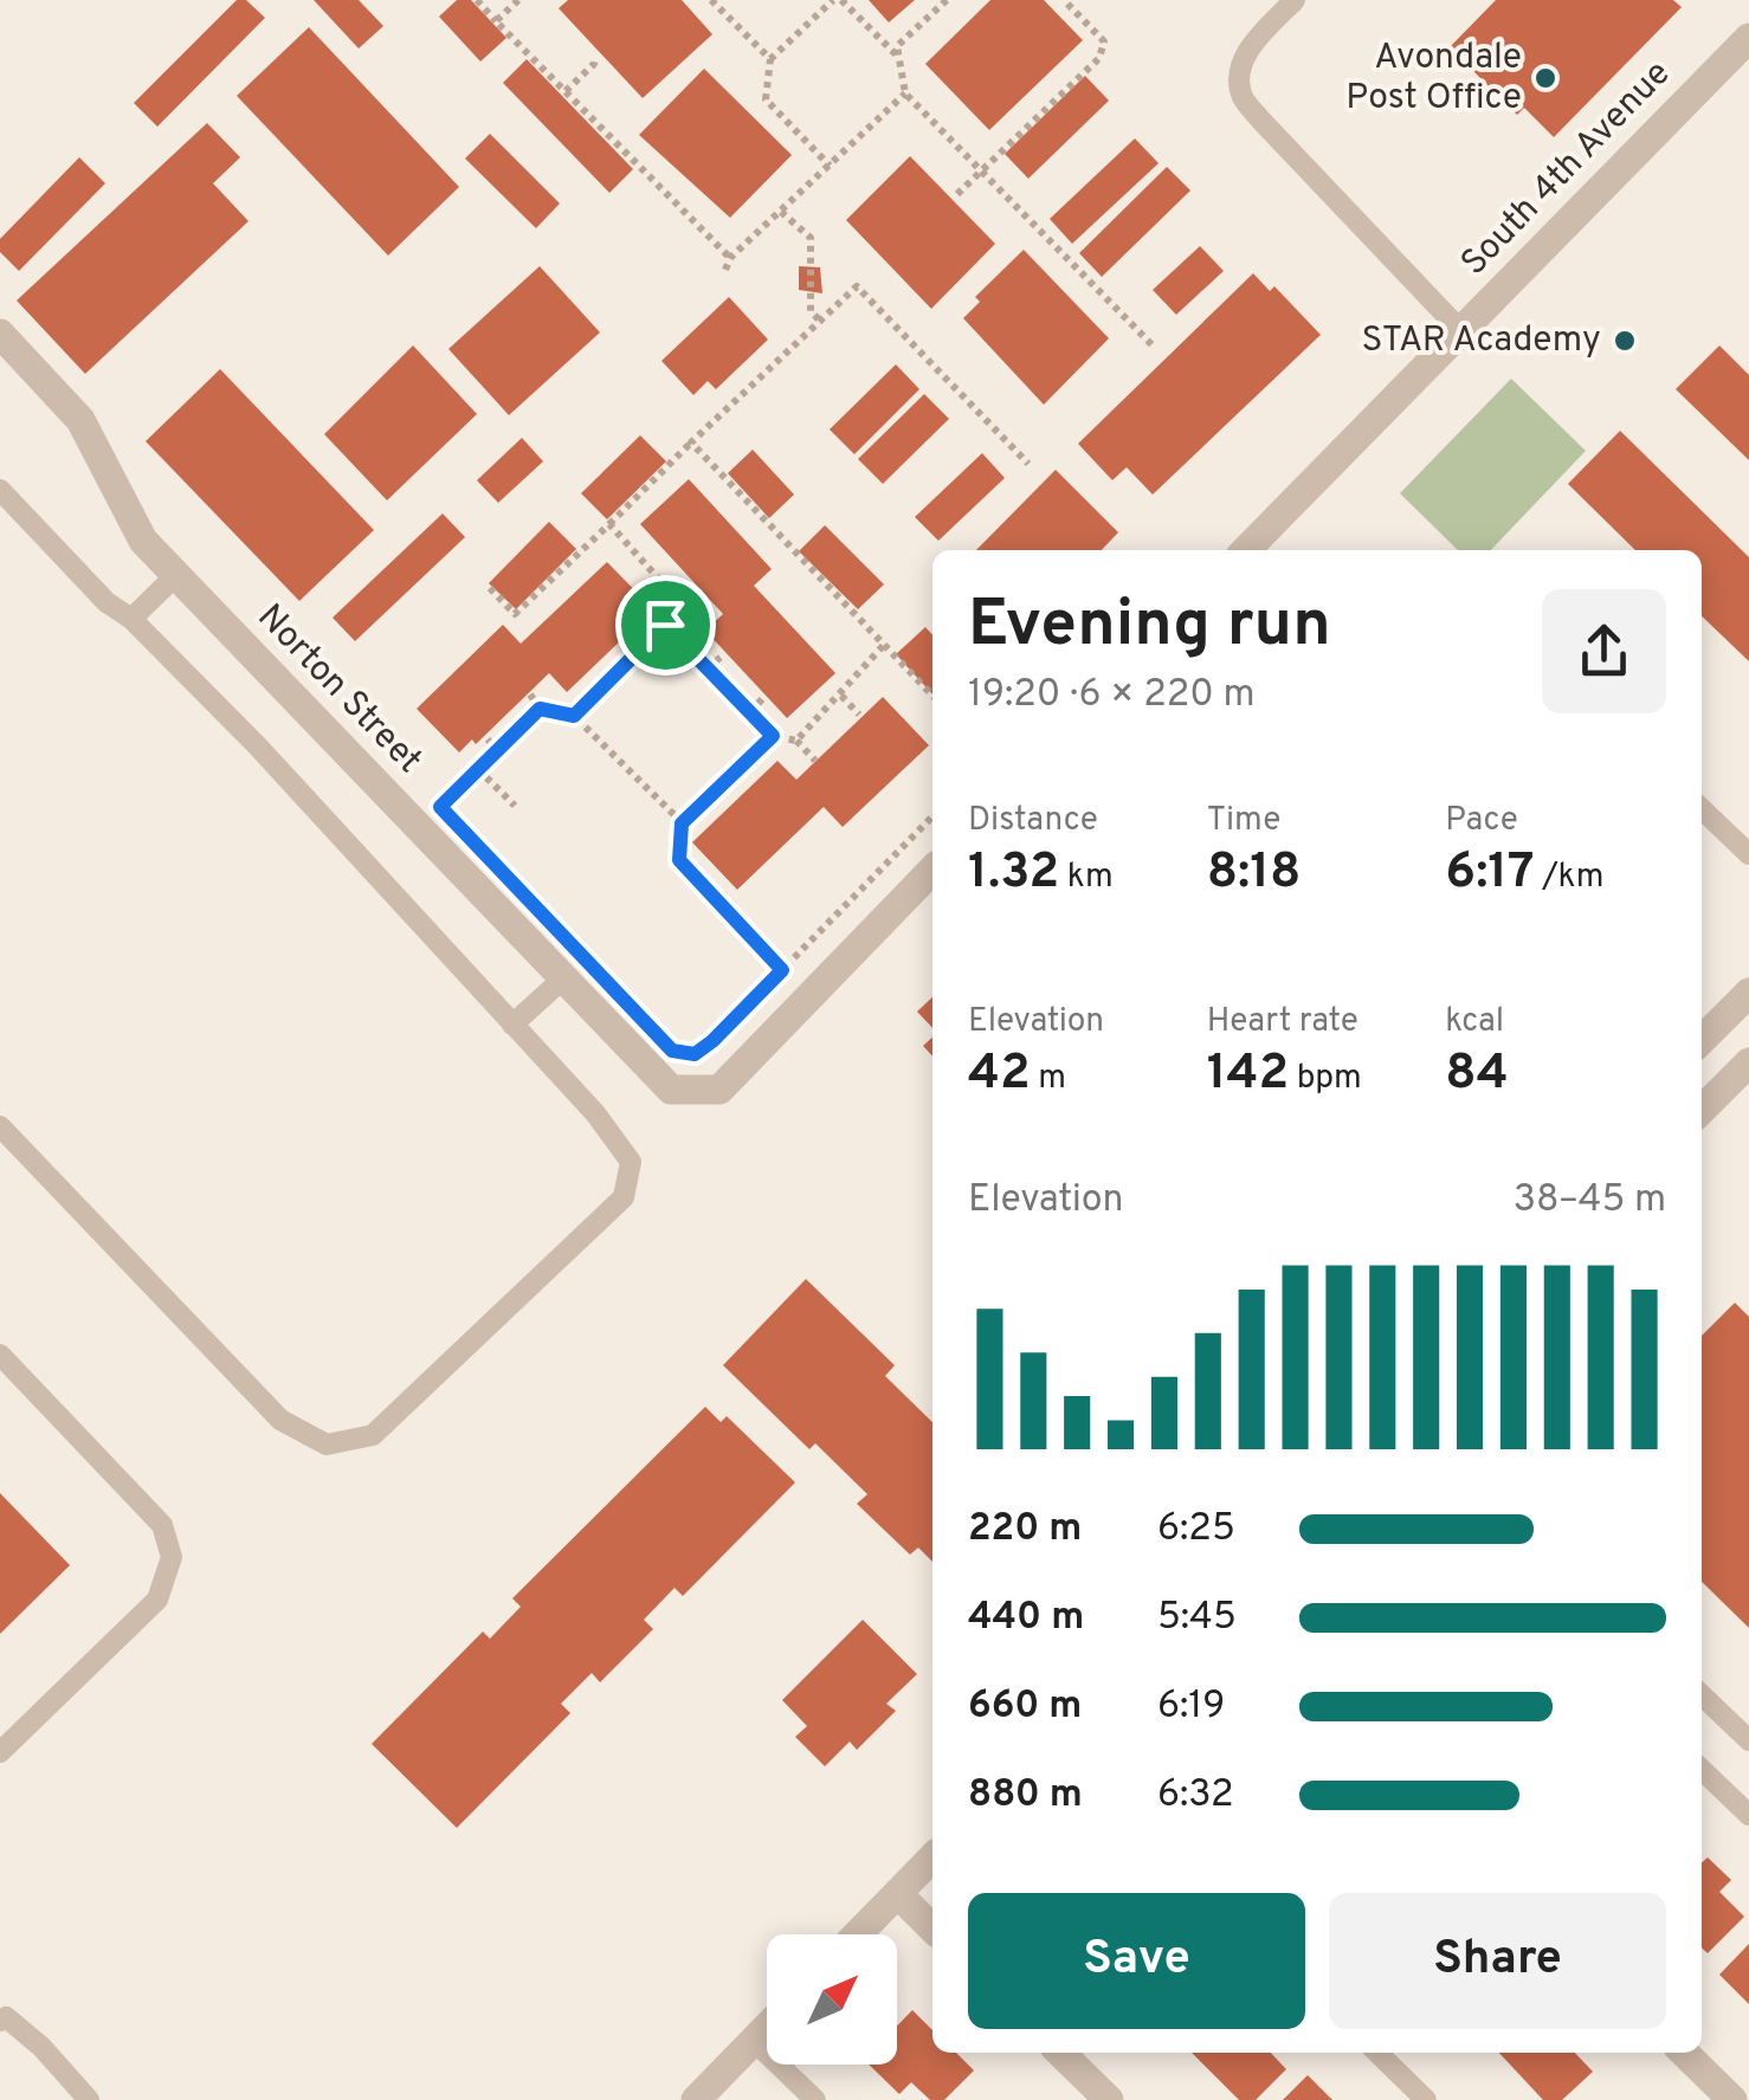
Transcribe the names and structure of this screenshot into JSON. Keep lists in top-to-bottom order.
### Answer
{
  "streets": {
    "street": ["South 4th Avenue", "Norton Street"]
  },
  "places": ["Avondale Post Office", "STAR Academy"],
  "north": "top right",
  "page": {
    "heading": ["Evening run", "19:20 · 6 × 220 m"],
    "stats": [
      ["Distance", "1.32 km"],
      ["Time", "8:18"],
      ["Pace", "6:17 /km"],
      ["Elevation", "42 m"],
      ["Heart rate", "142 bpm"],
      ["kcal", "84"]
    ],
    "chart": ["Elevation", "38–45 m"],
    "list": [
      {
        "name": "220 m",
        "note": "6:25"
      },
      {
        "name": "440 m",
        "note": "5:45"
      },
      {
        "name": "660 m",
        "note": "6:19"
      },
      {
        "name": "880 m",
        "note": "6:32"
      }
    ],
    "buttons": ["Save", "Share"]
  }
}
